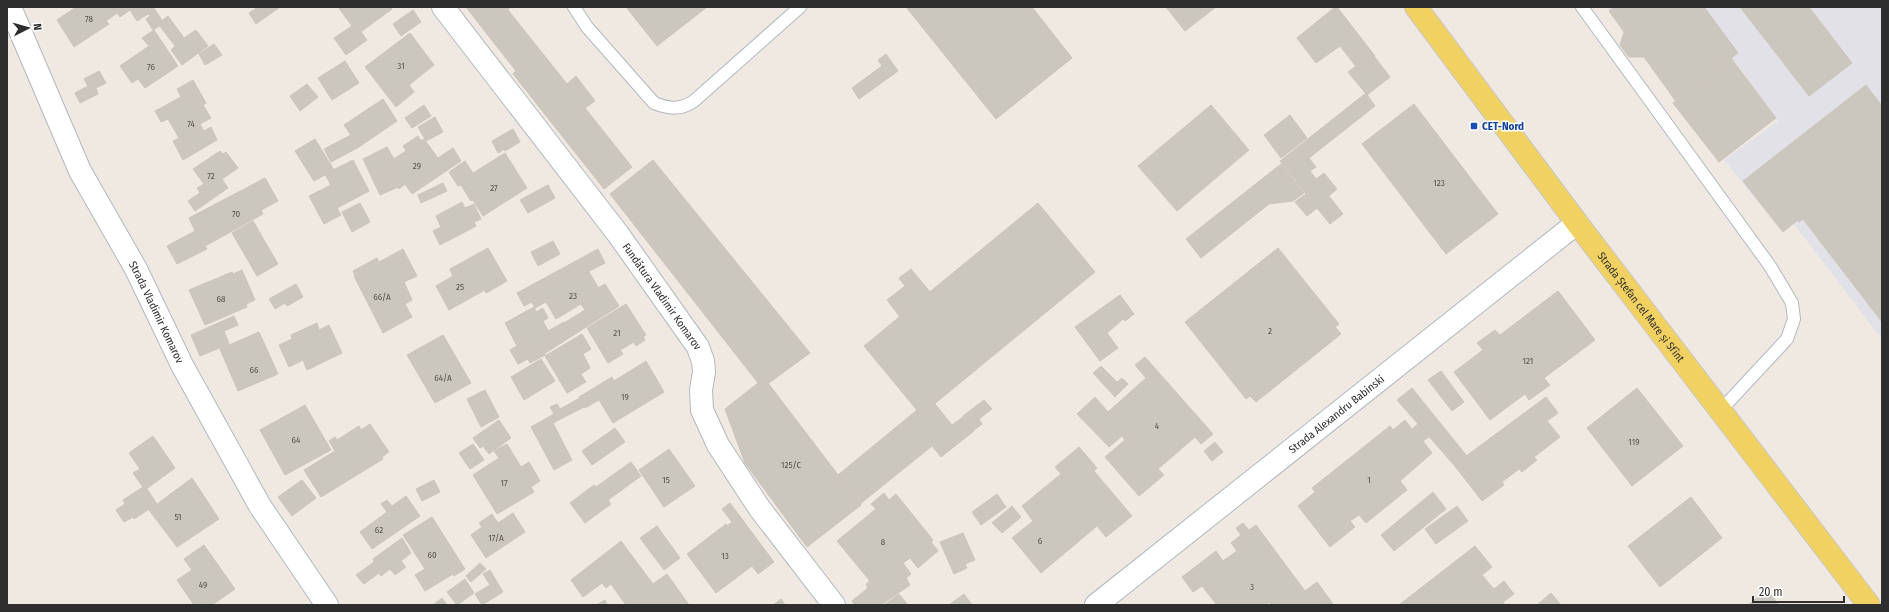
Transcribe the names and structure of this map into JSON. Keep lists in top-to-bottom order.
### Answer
{
  "streets": {
    "main road": ["Strada Ștefan cel Mare și Sfînt"],
    "street": ["Fundătura Vladimir Komarov", "Strada Vladimir Komarov", "Strada Alexandru Babinski"]
  },
  "crossings": [
    ["Strada Ștefan cel Mare și Sfînt", "Strada Alexandru Babinski"]
  ],
  "places": {
    "transit": ["CET-Nord"]
  },
  "house_numbers": [
    "78",
    "31",
    "76",
    "74",
    "29",
    "72",
    "123",
    "27",
    "70",
    "25",
    "23",
    "66/A",
    "68",
    "2",
    "21",
    "121",
    "66",
    "64/A",
    "19",
    "4",
    "64",
    "119",
    "125/C",
    "15",
    "1",
    "17",
    "51",
    "62",
    "17/A",
    "6",
    "8",
    "60",
    "13",
    "49",
    "3"
  ],
  "scale_bar": "20 m",
  "north": "right"
}
